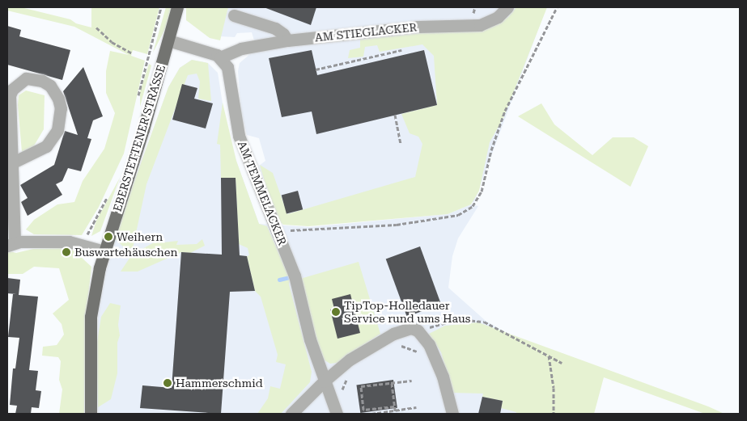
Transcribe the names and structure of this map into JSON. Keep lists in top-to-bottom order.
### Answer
{
  "streets": {
    "main road": ["EBERSTETTENER STRASSE"],
    "street": ["AM STIEGLACKER", "AM TEMMELACKER"]
  },
  "crossings": [
    ["AM STIEGLACKER", "AM TEMMELACKER"]
  ],
  "places": [
    "Weihern",
    "Buswartehäuschen",
    "TipTop-Holledauer Service rund ums Haus",
    "Hammerschmid"
  ]
}
